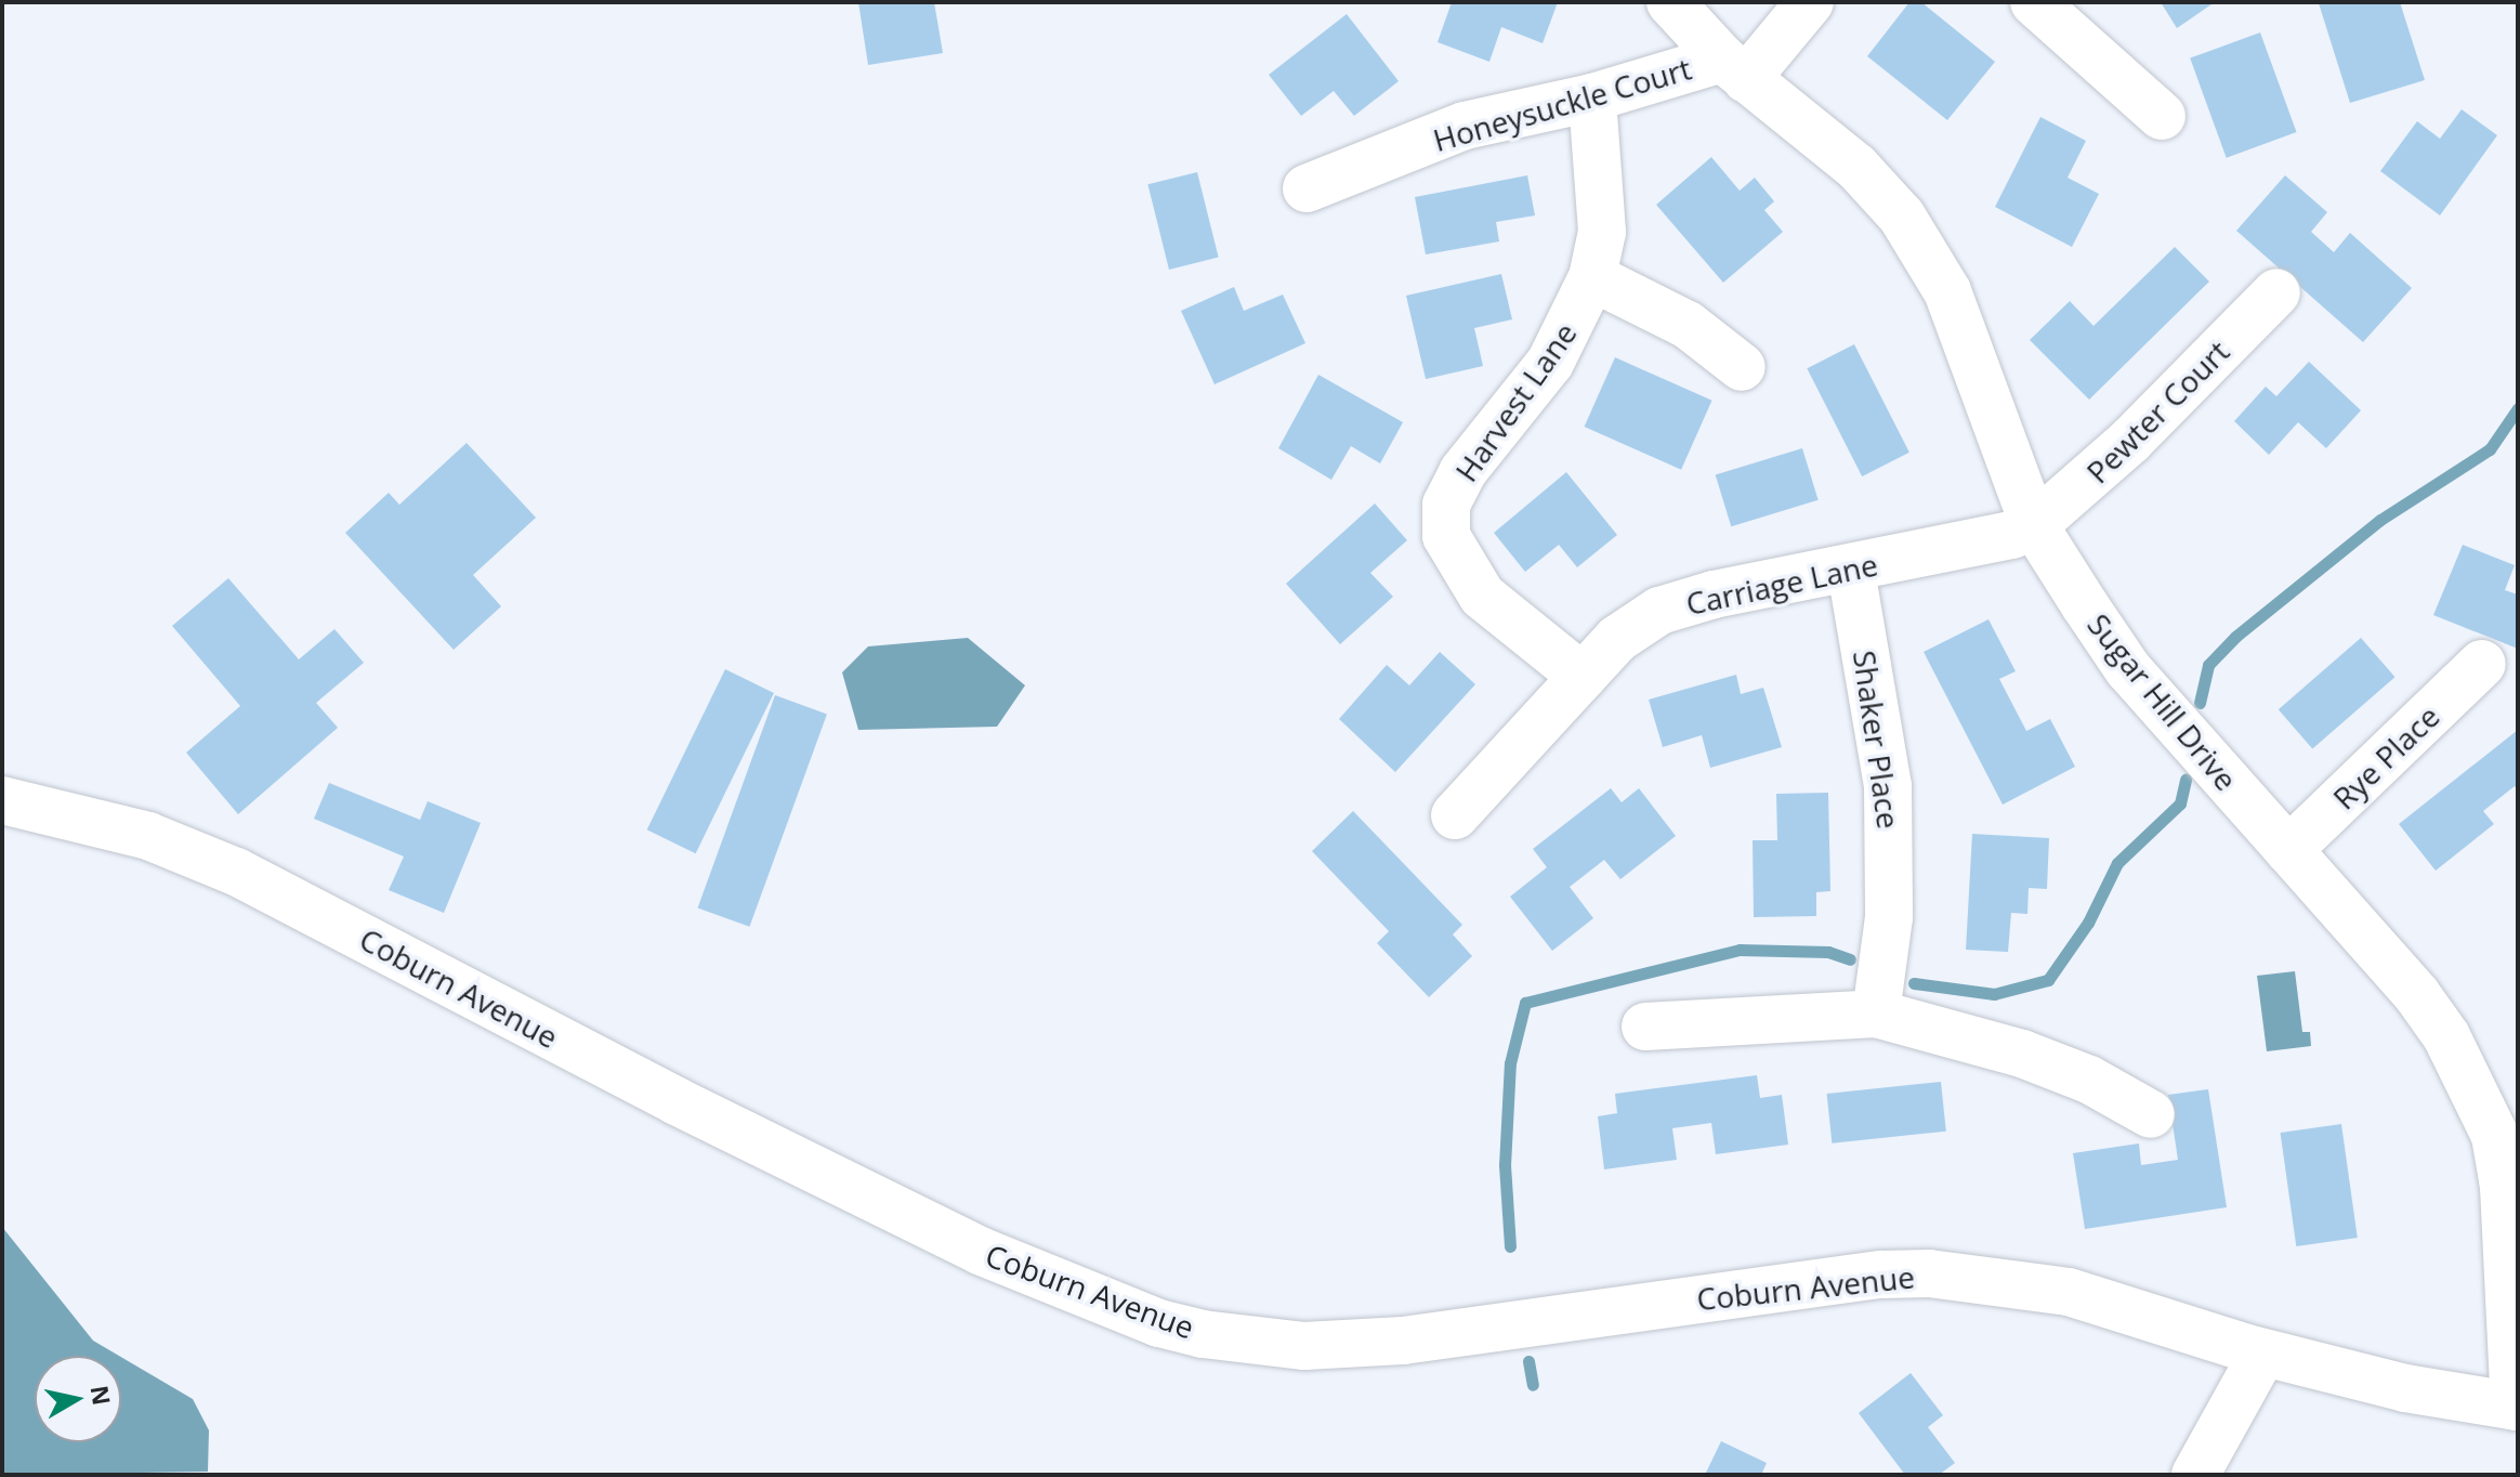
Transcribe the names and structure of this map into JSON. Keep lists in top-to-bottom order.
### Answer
{
  "streets": {
    "street": [
      "Honeysuckle Court",
      "Harvest Lane",
      "Pewter Court",
      "Carriage Lane",
      "Sugar Hill Drive",
      "Shaker Place",
      "Rye Place",
      "Coburn Avenue"
    ]
  },
  "crossings": [
    ["Honeysuckle Court", "Harvest Lane"],
    ["Honeysuckle Court", "Sugar Hill Drive"],
    ["Harvest Lane", "Carriage Lane"],
    ["Pewter Court", "Carriage Lane"],
    ["Pewter Court", "Sugar Hill Drive"],
    ["Carriage Lane", "Sugar Hill Drive"],
    ["Carriage Lane", "Shaker Place"],
    ["Sugar Hill Drive", "Rye Place"],
    ["Sugar Hill Drive", "Coburn Avenue"]
  ],
  "north": "right"
}
